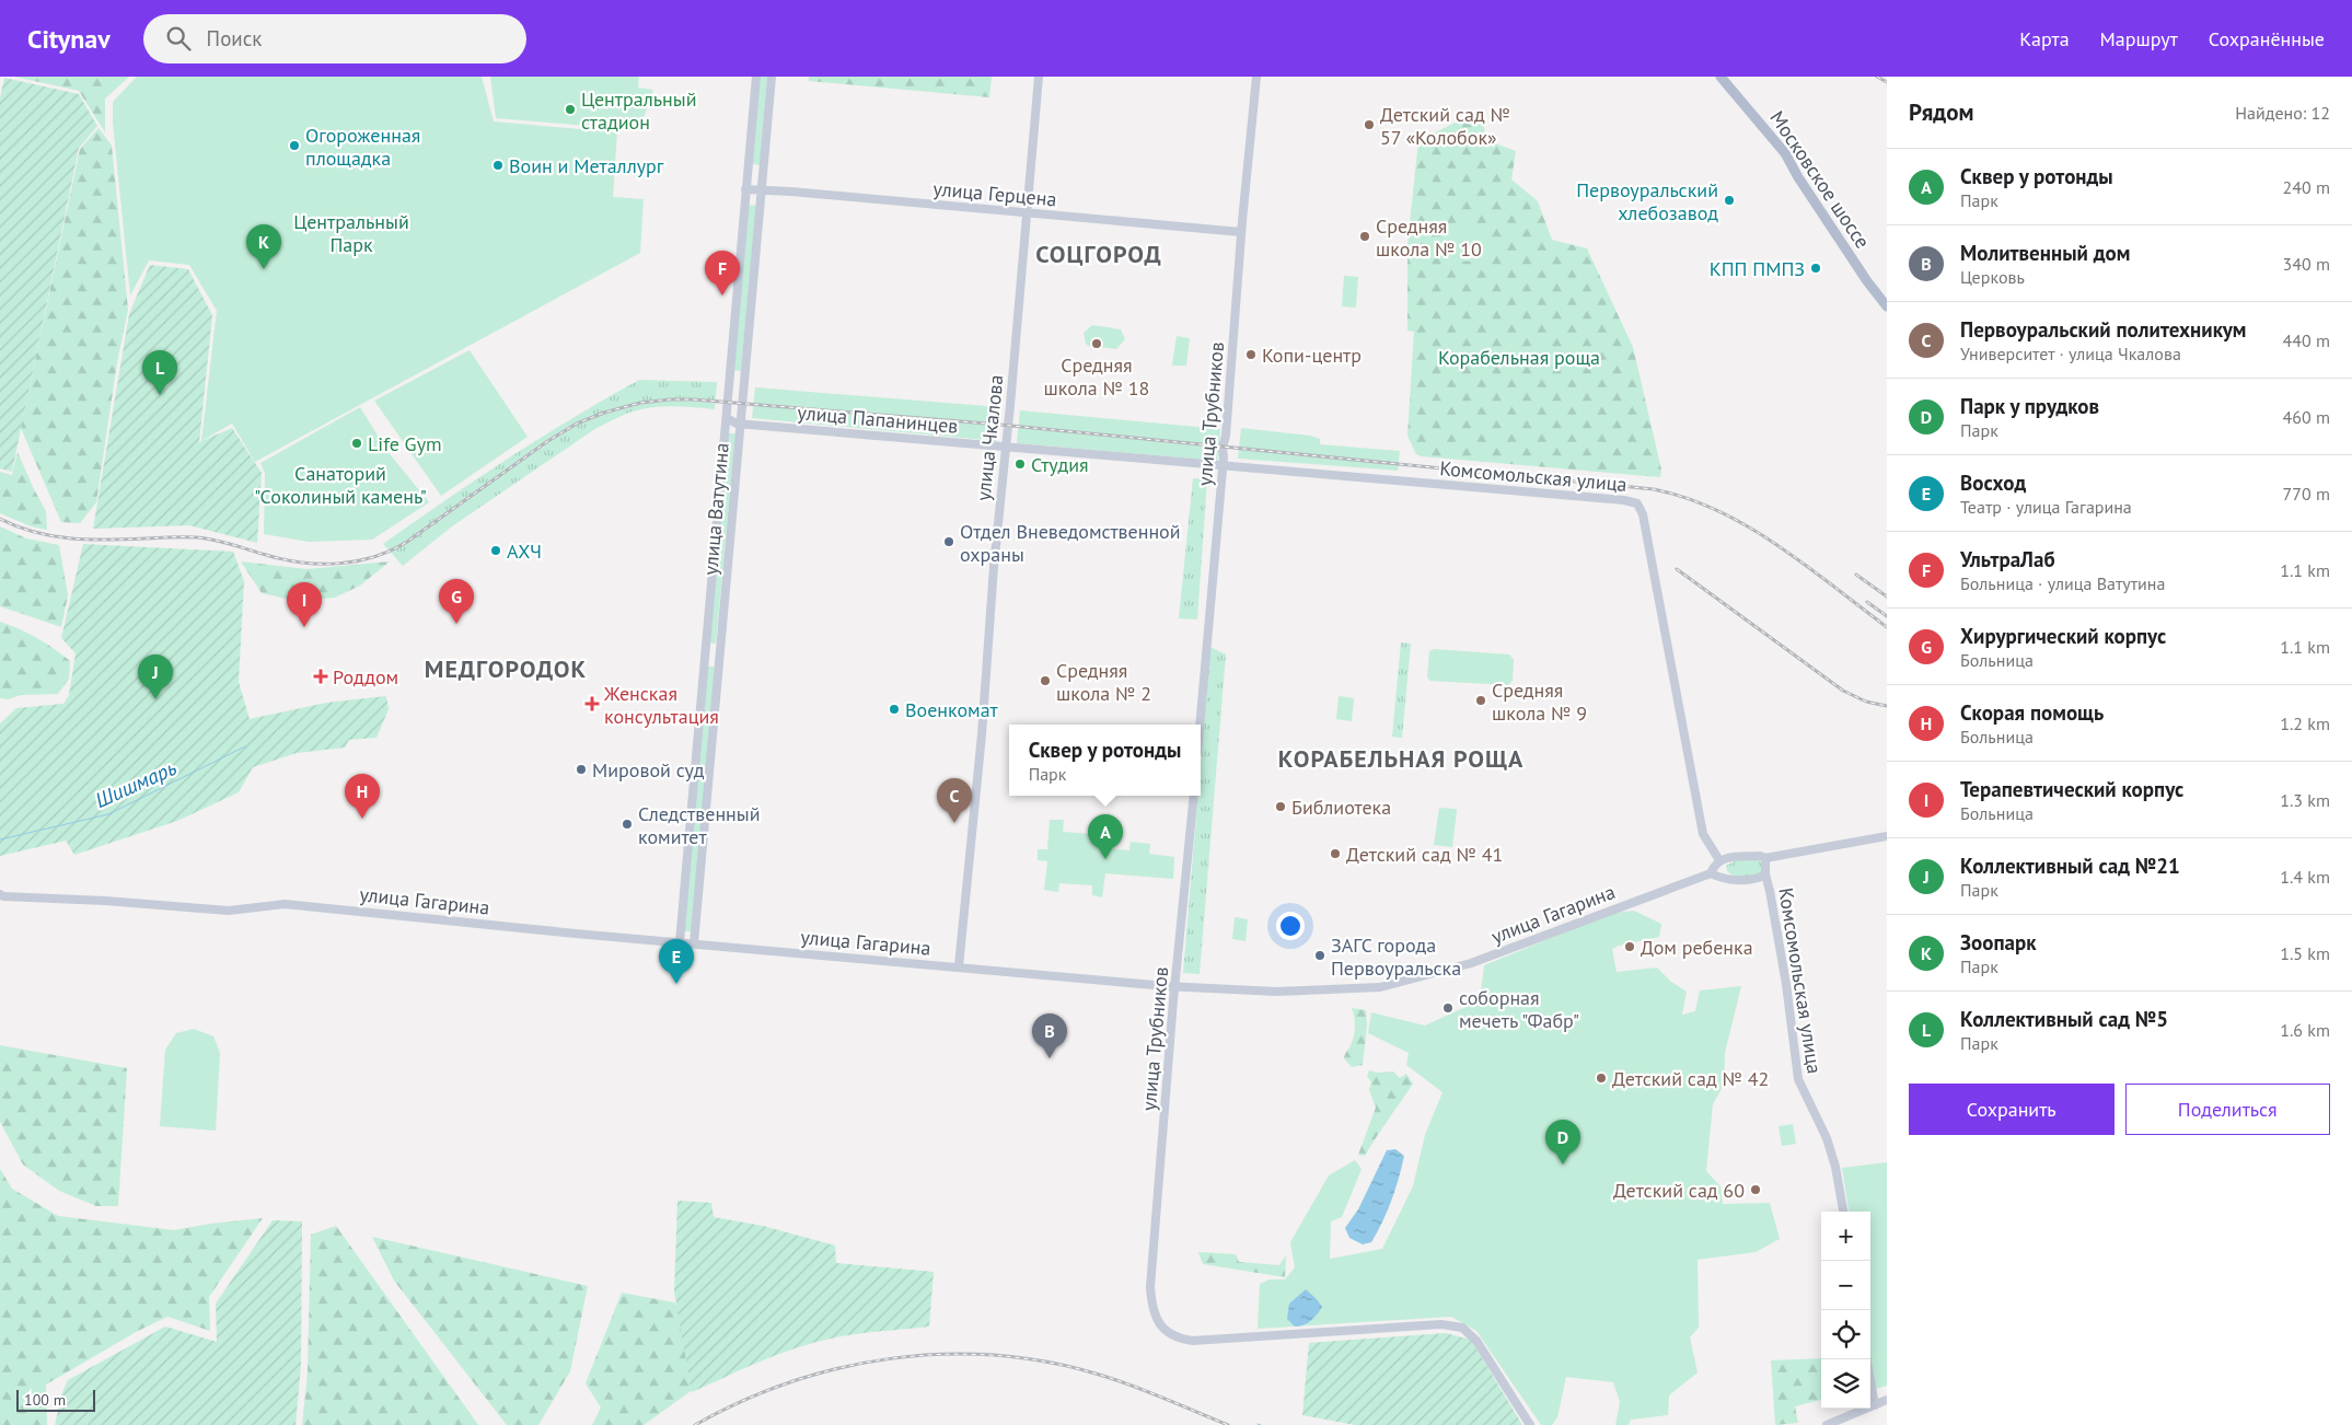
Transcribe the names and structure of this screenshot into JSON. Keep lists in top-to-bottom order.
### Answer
{
  "streets": {
    "main road": ["Московское шоссе"],
    "street": [
      "улица Герцена",
      "улица Трубников",
      "улица Папанинцев",
      "улица Чкалова",
      "Комсомольская улица",
      "улица Ватутина",
      "улица Гагарина"
    ]
  },
  "crossings": [
    ["улица Герцена", "улица Трубников"],
    ["улица Герцена", "улица Чкалова"],
    ["улица Герцена", "улица Ватутина"],
    ["улица Трубников", "улица Папанинцев"],
    ["улица Трубников", "Комсомольская улица"],
    ["улица Трубников", "улица Гагарина"],
    ["улица Папанинцев", "улица Чкалова"],
    ["улица Папанинцев", "Комсомольская улица"],
    ["улица Папанинцев", "улица Ватутина"],
    ["улица Чкалова", "улица Гагарина"],
    ["улица Ватутина", "улица Гагарина"]
  ],
  "districts": ["СОЦГОРОД", "МЕДГОРОДОК", "КОРАБЕЛЬНАЯ РОЩА"],
  "water": ["Шишмарь"],
  "parks": ["Центральный Парк", "Корабельная роща", "Санаторий \"Соколиный камень\""],
  "places": {
    "other": [
      "Центральный стадион",
      "Детский сад № 57 «Колобок»",
      "Огороженная площадка",
      "Воин и Металлург",
      "Первоуральский хлебозавод",
      "Средняя школа № 10",
      "КПП ПМПЗ",
      "Средняя школа № 18",
      "Копи-центр",
      "Life Gym",
      "Студия",
      "Отдел Вневедомственной охраны",
      "АХЧ",
      "Средняя школа № 2",
      "Средняя школа № 9",
      "Военкомат",
      "Мировой суд",
      "Библиотека",
      "Следственный комитет",
      "Детский сад № 41",
      "Дом ребенка",
      "ЗАГС города Первоуральска",
      "соборная мечеть \"Фабр\"",
      "Детский сад № 42",
      "Детский сад 60"
    ],
    "health": ["Роддом", "Женская консультация"]
  },
  "scale_bar": "100 m",
  "page": {
    "header": "Citynav",
    "search": "Поиск",
    "nav": ["Карта", "Маршрут", "Сохранённые"],
    "heading": ["Рядом", "Найдено: 12"],
    "list": [
      {
        "mark": "A",
        "name": "Сквер у ротонды",
        "note": "Парк",
        "value": "240 m"
      },
      {
        "mark": "B",
        "name": "Молитвенный дом",
        "note": "Церковь",
        "value": "340 m"
      },
      {
        "mark": "C",
        "name": "Первоуральский политехникум",
        "note": "Университет · улица Чкалова",
        "value": "440 m"
      },
      {
        "mark": "D",
        "name": "Парк у прудков",
        "note": "Парк",
        "value": "460 m"
      },
      {
        "mark": "E",
        "name": "Восход",
        "note": "Театр · улица Гагарина",
        "value": "770 m"
      },
      {
        "mark": "F",
        "name": "УльтраЛаб",
        "note": "Больница · улица Ватутина",
        "value": "1.1 km"
      },
      {
        "mark": "G",
        "name": "Хирургический корпус",
        "note": "Больница",
        "value": "1.1 km"
      },
      {
        "mark": "H",
        "name": "Скорая помощь",
        "note": "Больница",
        "value": "1.2 km"
      },
      {
        "mark": "I",
        "name": "Терапевтический корпус",
        "note": "Больница",
        "value": "1.3 km"
      },
      {
        "mark": "J",
        "name": "Коллективный сад №21",
        "note": "Парк",
        "value": "1.4 km"
      },
      {
        "mark": "K",
        "name": "Зоопарк",
        "note": "Парк",
        "value": "1.5 km"
      },
      {
        "mark": "L",
        "name": "Коллективный сад №5",
        "note": "Парк",
        "value": "1.6 km"
      }
    ],
    "pins": [
      "K",
      "F",
      "L",
      "G",
      "I",
      "J",
      "H",
      "C",
      "A",
      "E",
      "B",
      "D"
    ],
    "popup": ["Сквер у ротонды", "Парк"],
    "buttons": ["Сохранить", "Поделиться"],
    "map_buttons": ["+", "−"],
    "scale": "100 m"
  }
}
